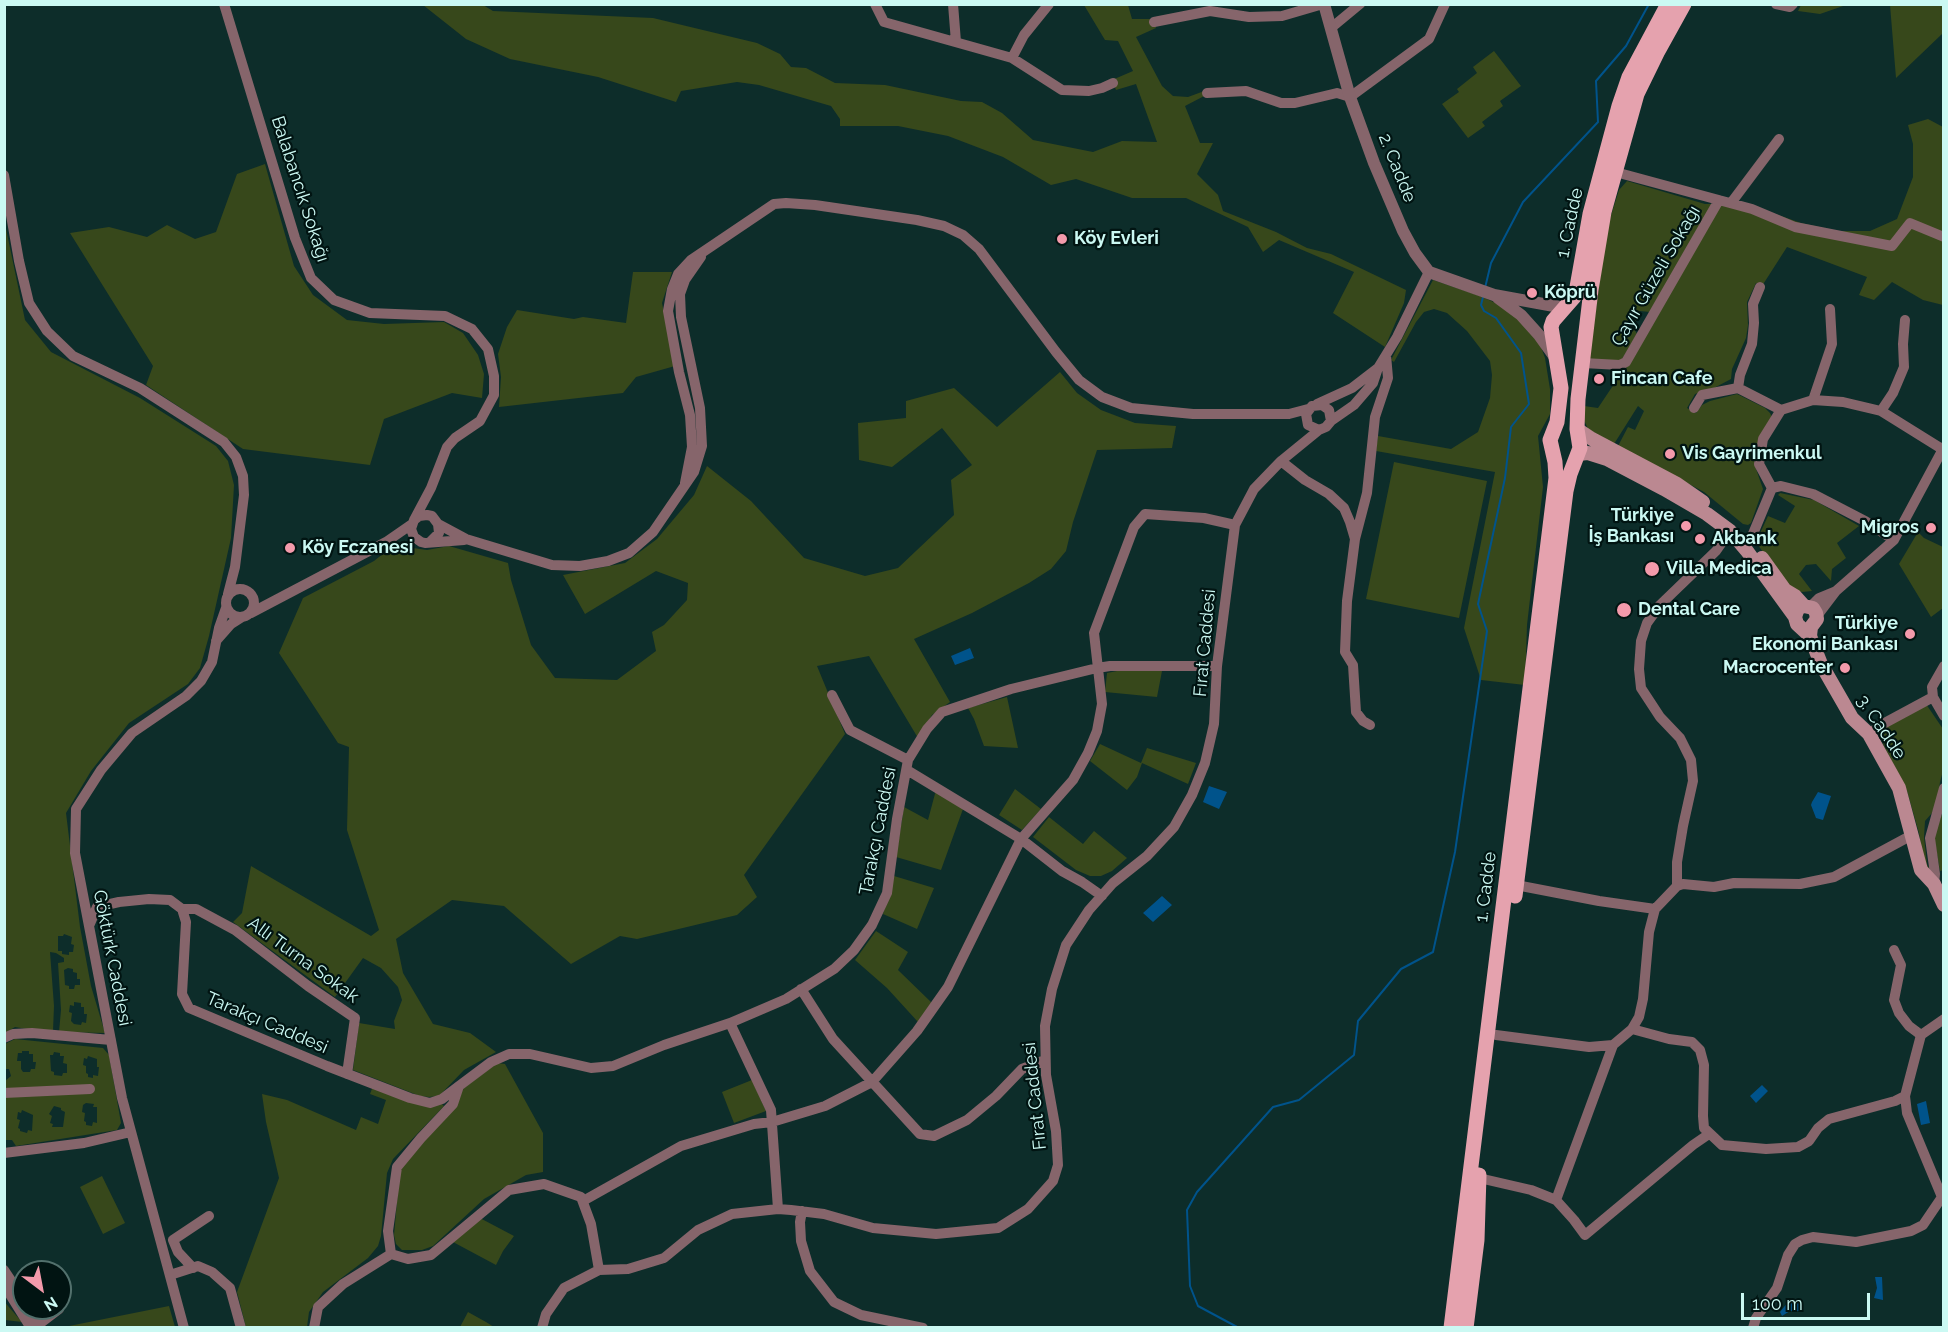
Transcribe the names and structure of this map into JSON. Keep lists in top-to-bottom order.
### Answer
{
  "streets": {
    "main road": ["1. Cadde", "3. Cadde"],
    "street": [
      "2. Cadde",
      "Balabancık Sokağı",
      "Çayır Güzeli Sokağı",
      "Fırat Caddesi",
      "Tarakçı Caddesi",
      "Göktürk Caddesi",
      "Allı Turna Sokak"
    ]
  },
  "crossings": [
    ["Balabancık Sokağı", "Göktürk Caddesi"],
    ["1. Cadde", "Çayır Güzeli Sokağı"],
    ["1. Cadde", "3. Cadde"],
    ["Fırat Caddesi", "Tarakçı Caddesi"],
    ["Tarakçı Caddesi", "Allı Turna Sokak"]
  ],
  "places": [
    "Köy Evleri",
    "Köprü",
    "Fincan Cafe",
    "Vis Gayrimenkul",
    "Türkiye İş Bankası",
    "Migros",
    "Akbank",
    "Köy Eczanesi",
    "Villa Medica",
    "Dental Care",
    "Türkiye Ekonomi Bankası",
    "Macrocenter"
  ],
  "scale_bar": "100 m",
  "north": "bottom right"
}
